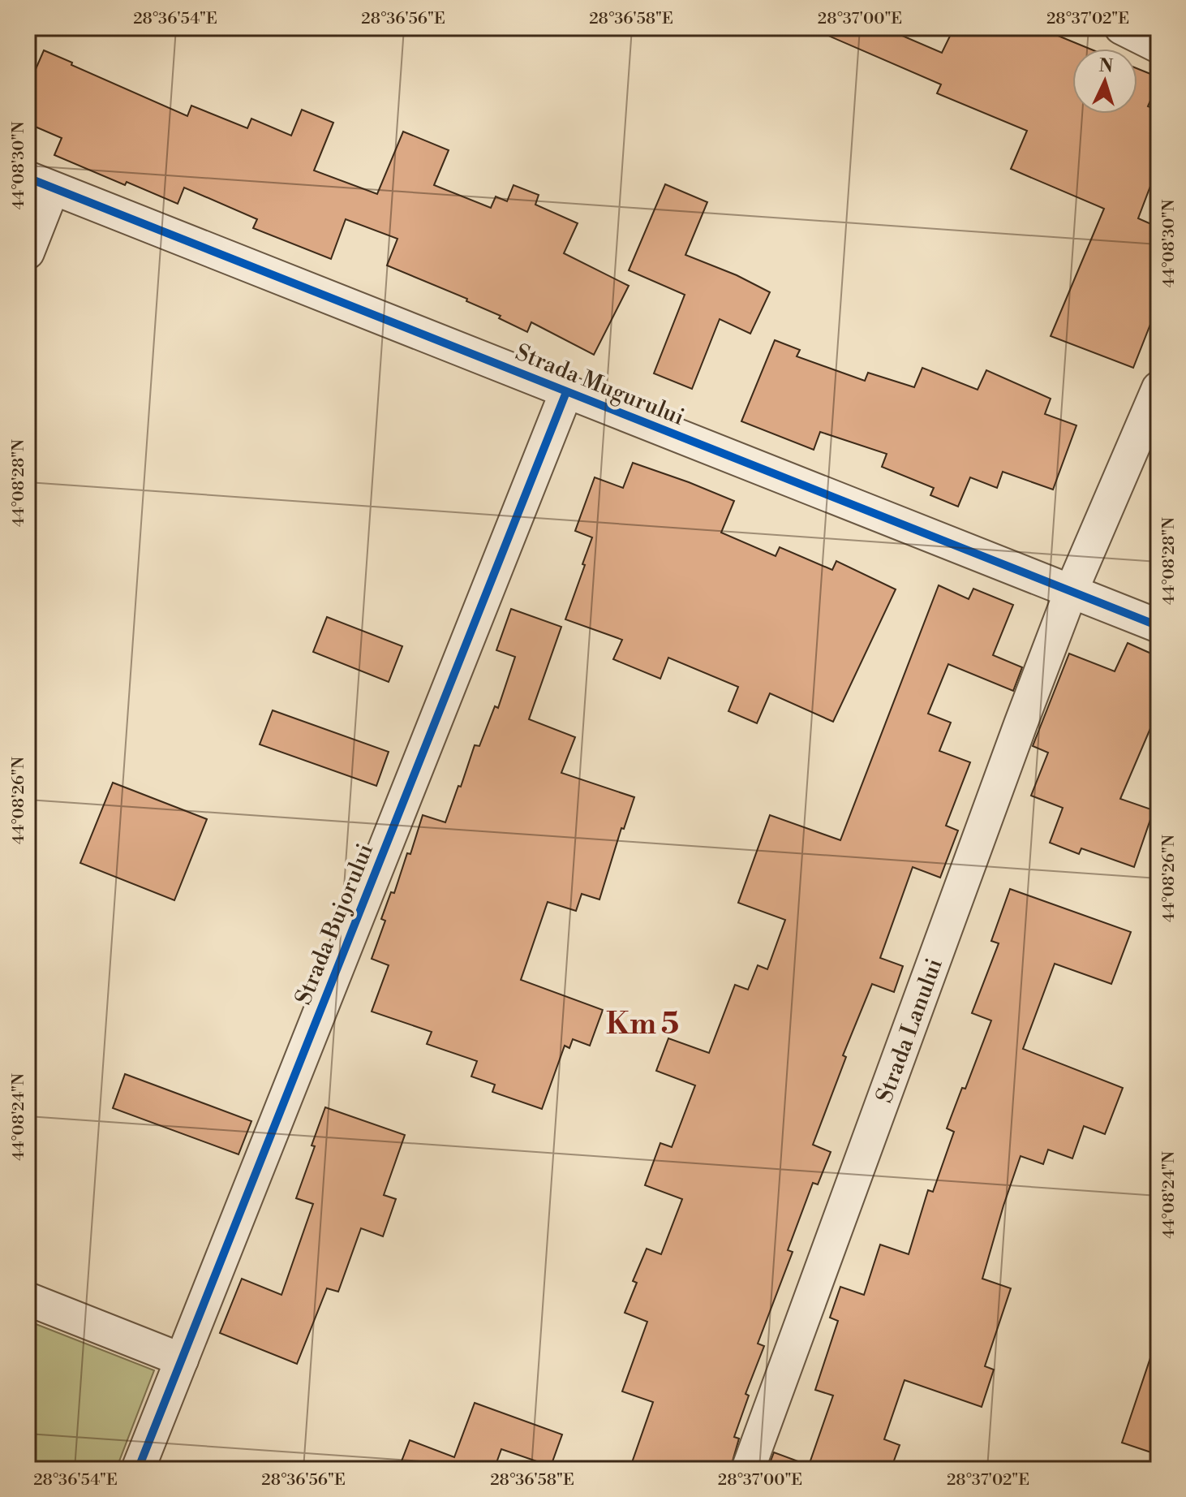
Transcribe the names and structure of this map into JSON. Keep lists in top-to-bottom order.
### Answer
{
  "streets": {
    "street": ["Strada Mugurului", "Strada Bujorului", "Strada Lanului"]
  },
  "crossings": [
    ["Strada Mugurului", "Strada Bujorului"],
    ["Strada Mugurului", "Strada Lanului"]
  ],
  "districts": ["Km 5"],
  "north": "top",
  "coordinates": [
    "28°36'54\"E",
    "28°36'56\"E",
    "28°36'58\"E",
    "28°37'00\"E",
    "28°37'02\"E",
    "44°08'30\"N",
    "44°08'28\"N",
    "44°08'26\"N",
    "44°08'24\"N"
  ]
}
